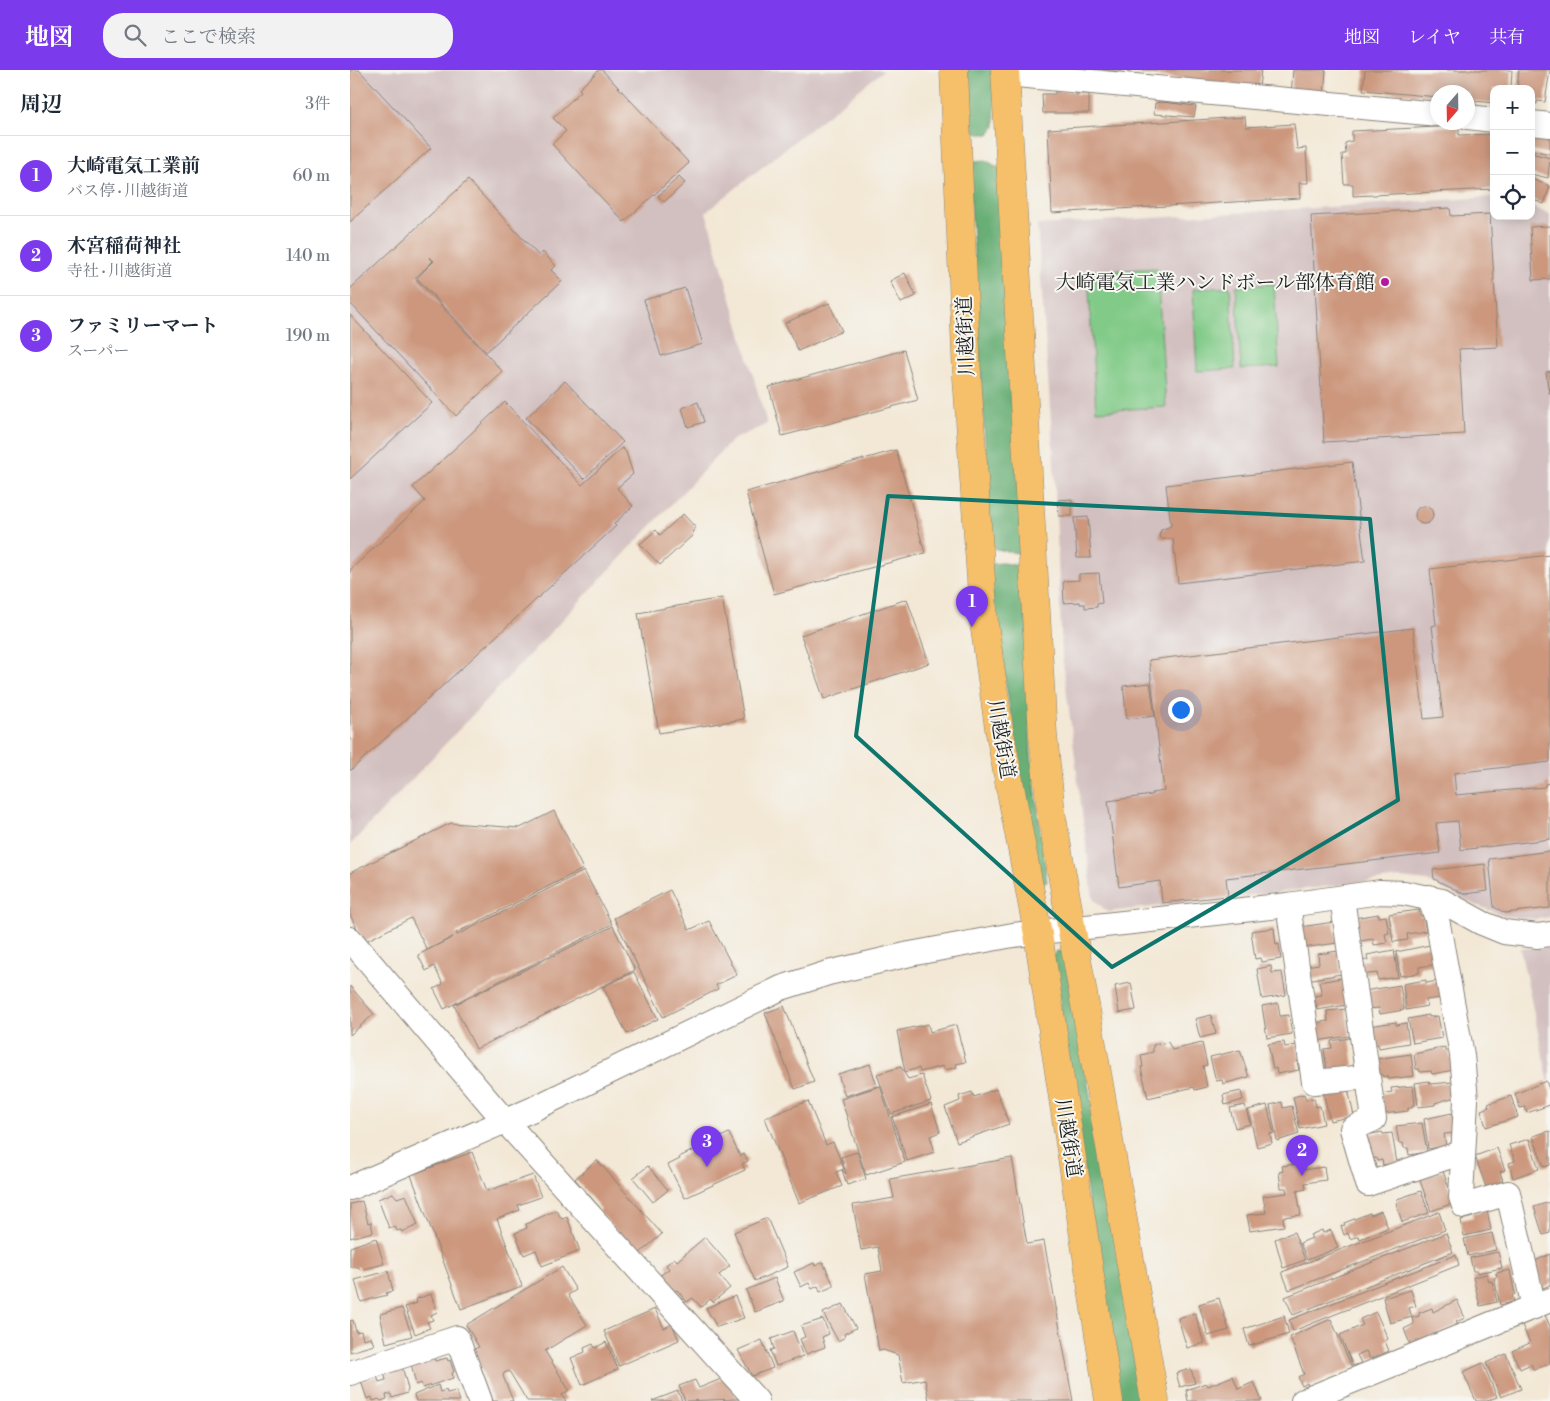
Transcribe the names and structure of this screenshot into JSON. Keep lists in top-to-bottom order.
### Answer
{
  "streets": {
    "highway": ["川越街道"]
  },
  "places": ["大崎電気工業ハンドボール部体育館"],
  "north": "bottom",
  "page": {
    "header": "地図",
    "search": "ここで検索",
    "nav": ["地図", "レイヤ", "共有"],
    "heading": ["周辺", "3件"],
    "map_buttons": ["+", "−"],
    "list": [
      {
        "mark": "1",
        "name": "大崎電気工業前",
        "note": "バス停 · 川越街道",
        "value": "60 m"
      },
      {
        "mark": "2",
        "name": "木宮稲荷神社",
        "note": "寺社 · 川越街道",
        "value": "140 m"
      },
      {
        "mark": "3",
        "name": "ファミリーマート",
        "note": "スーパー",
        "value": "190 m"
      }
    ],
    "pins": ["1", "3", "2"]
  }
}
